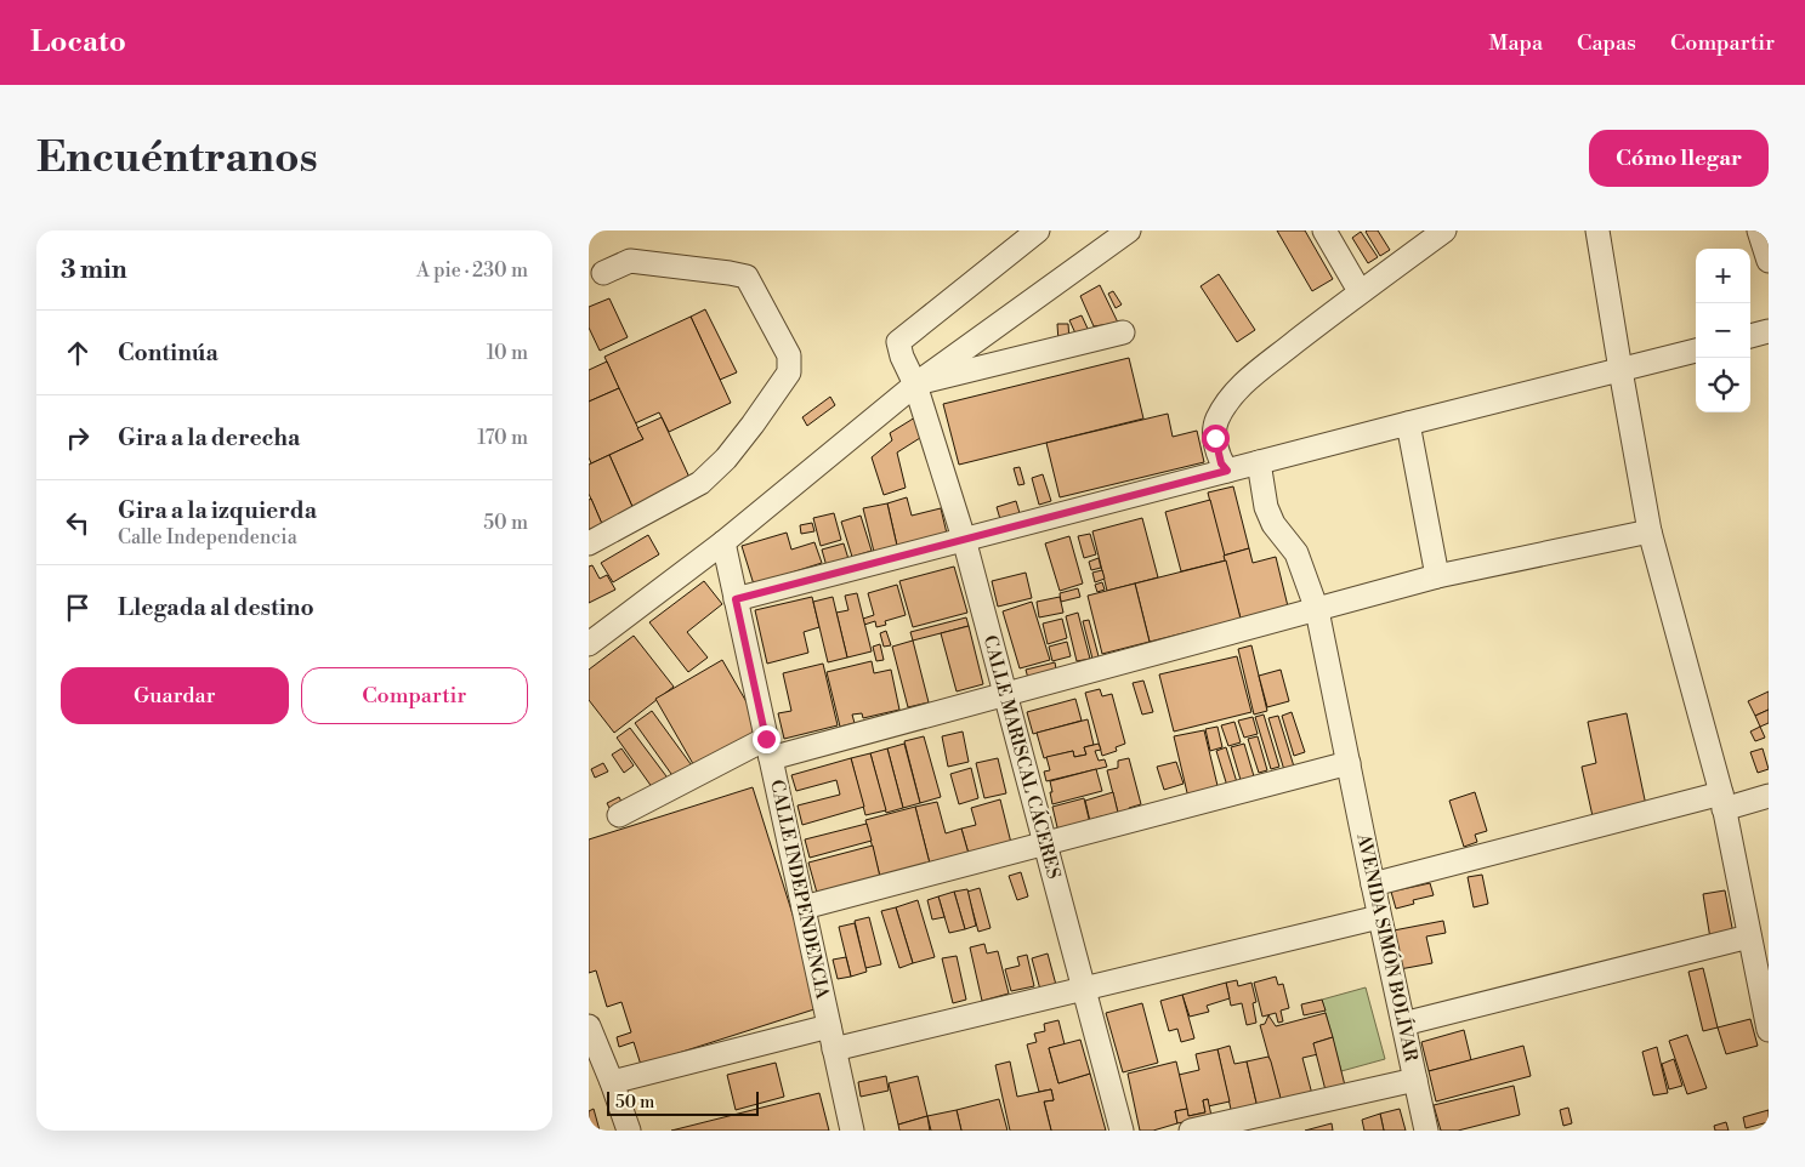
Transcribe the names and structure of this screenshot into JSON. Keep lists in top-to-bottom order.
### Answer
{
  "streets": {
    "street": ["CALLE MARISCAL CÁCERES", "CALLE INDEPENDENCIA", "AVENIDA SIMÓN BOLÍVAR"]
  },
  "scale_bar": "50 m",
  "page": {
    "header": "Locato",
    "nav": ["Mapa", "Capas", "Compartir"],
    "buttons": [
      "Cómo llegar",
      ["Guardar", "Compartir"]
    ],
    "title": "Encuéntranos",
    "heading": ["3 min", "A pie · 230 m"],
    "map_buttons": ["+", "−"],
    "list": [
      ["Continúa", "10 m"],
      ["Gira a la derecha", "170 m"],
      ["Gira a la izquierda", "Calle Independencia", "50 m"],
      "Llegada al destino"
    ],
    "scale": "50 m"
  }
}
